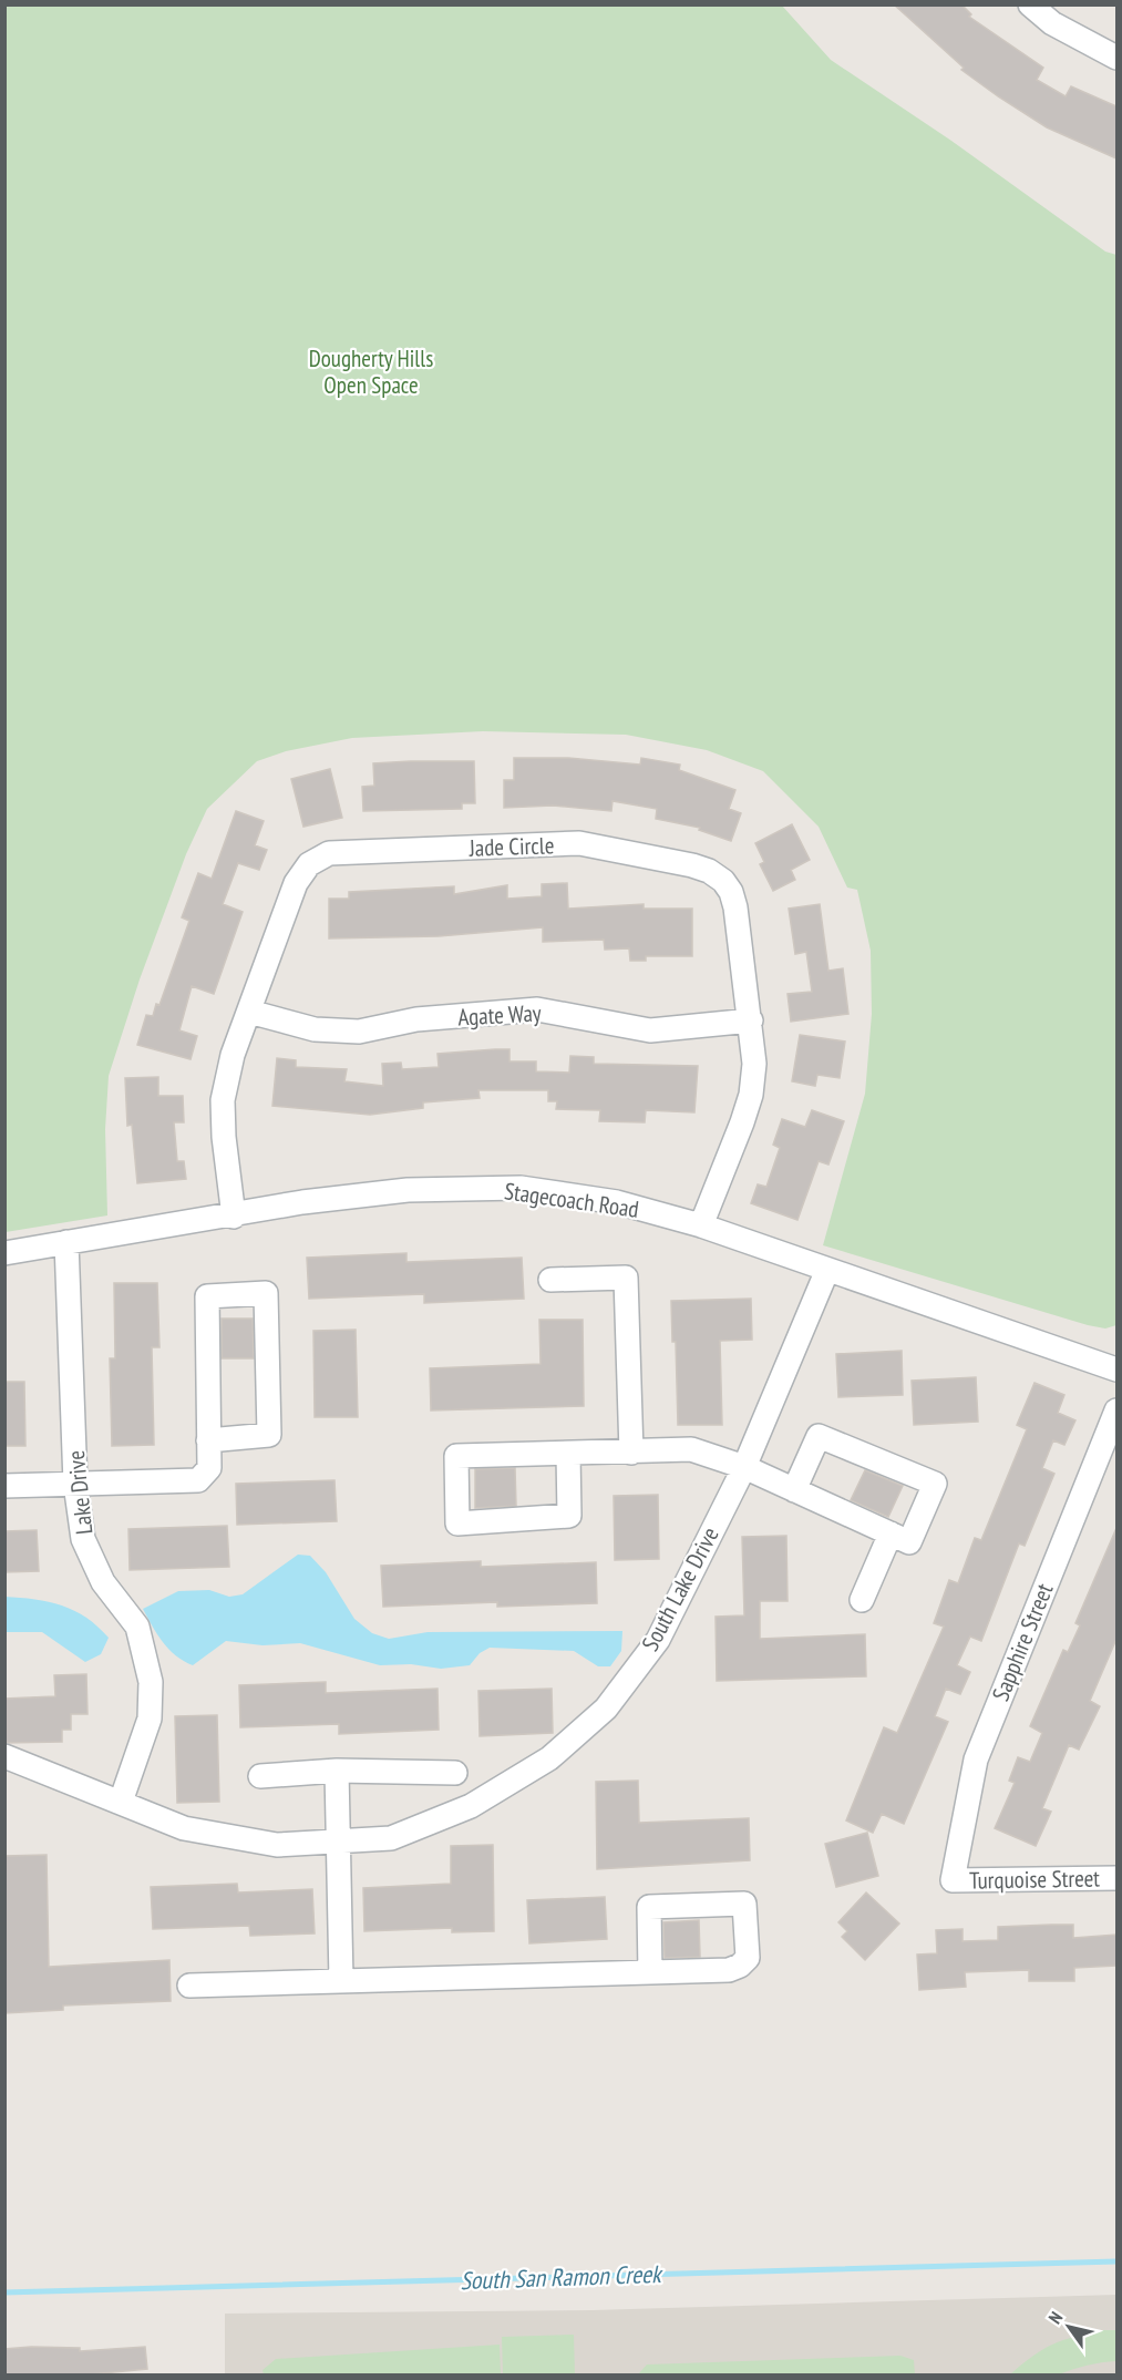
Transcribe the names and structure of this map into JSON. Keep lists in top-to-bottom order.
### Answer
{
  "streets": {
    "street": [
      "Jade Circle",
      "Agate Way",
      "Stagecoach Road",
      "Lake Drive",
      "South Lake Drive",
      "Sapphire Street",
      "Turquoise Street"
    ]
  },
  "crossings": [
    ["Jade Circle", "Agate Way"],
    ["Jade Circle", "Stagecoach Road"],
    ["Stagecoach Road", "Lake Drive"],
    ["Stagecoach Road", "South Lake Drive"],
    ["Lake Drive", "South Lake Drive"],
    ["Sapphire Street", "Turquoise Street"]
  ],
  "water": ["South San Ramon Creek"],
  "parks": ["Dougherty Hills Open Space"],
  "north": "top left"
}
